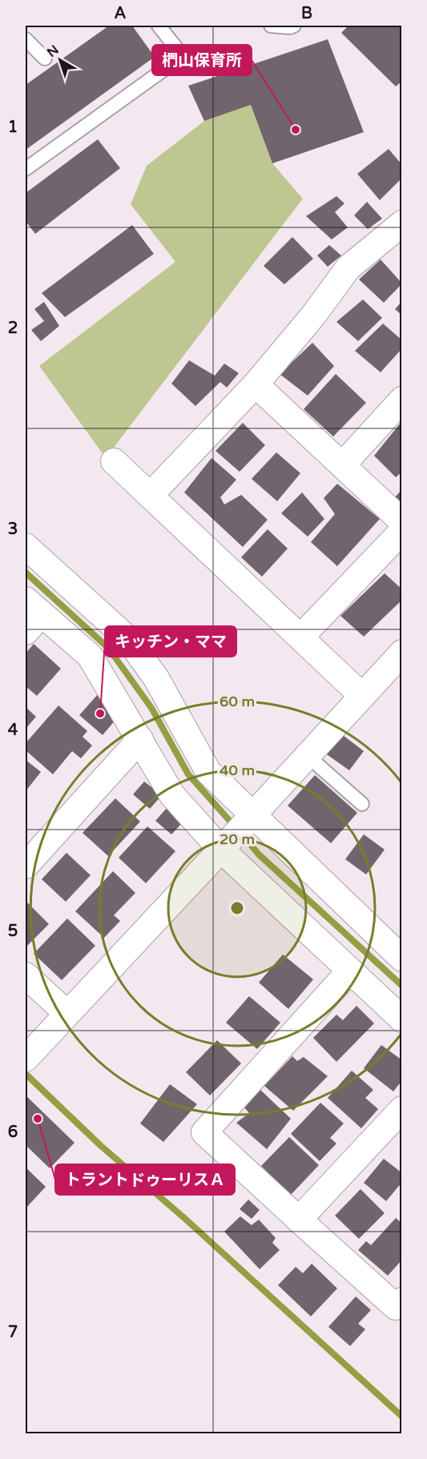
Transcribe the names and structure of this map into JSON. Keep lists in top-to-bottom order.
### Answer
{
  "places": ["椚山保育所", "キッチン・ママ", "トラントドゥーリスＡ"],
  "north": "top left",
  "grid": {
    "columns": ["A", "B"],
    "rows": [
      "1",
      "2",
      "3",
      "4",
      "5",
      "6",
      "7"
    ]
  },
  "rings": ["60 m", "40 m", "20 m"]
}
